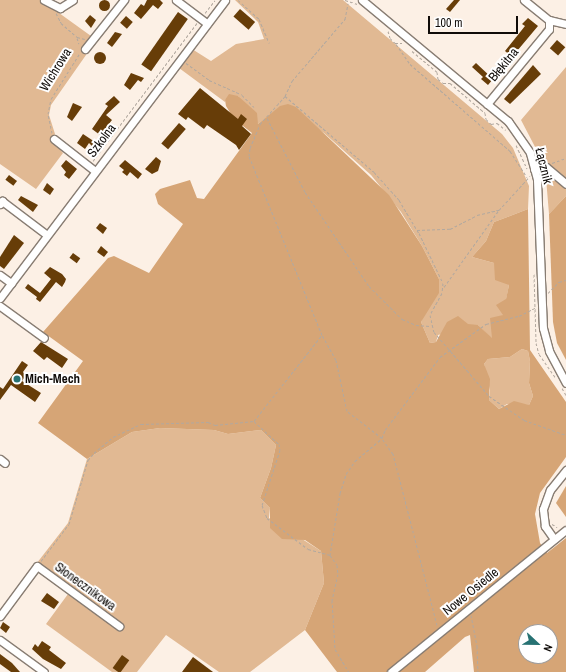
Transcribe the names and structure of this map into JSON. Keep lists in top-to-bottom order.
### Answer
{
  "streets": {
    "street": [
      "Błękitna",
      "Wichrowa",
      "Szkolna",
      "Łącznik",
      "Słonecznikowa",
      "Nowe Osiedle"
    ]
  },
  "crossings": [
    ["Błękitna", "Łącznik"]
  ],
  "places": ["Mich-Mech"],
  "scale_bar": "100 m",
  "north": "right"
}
